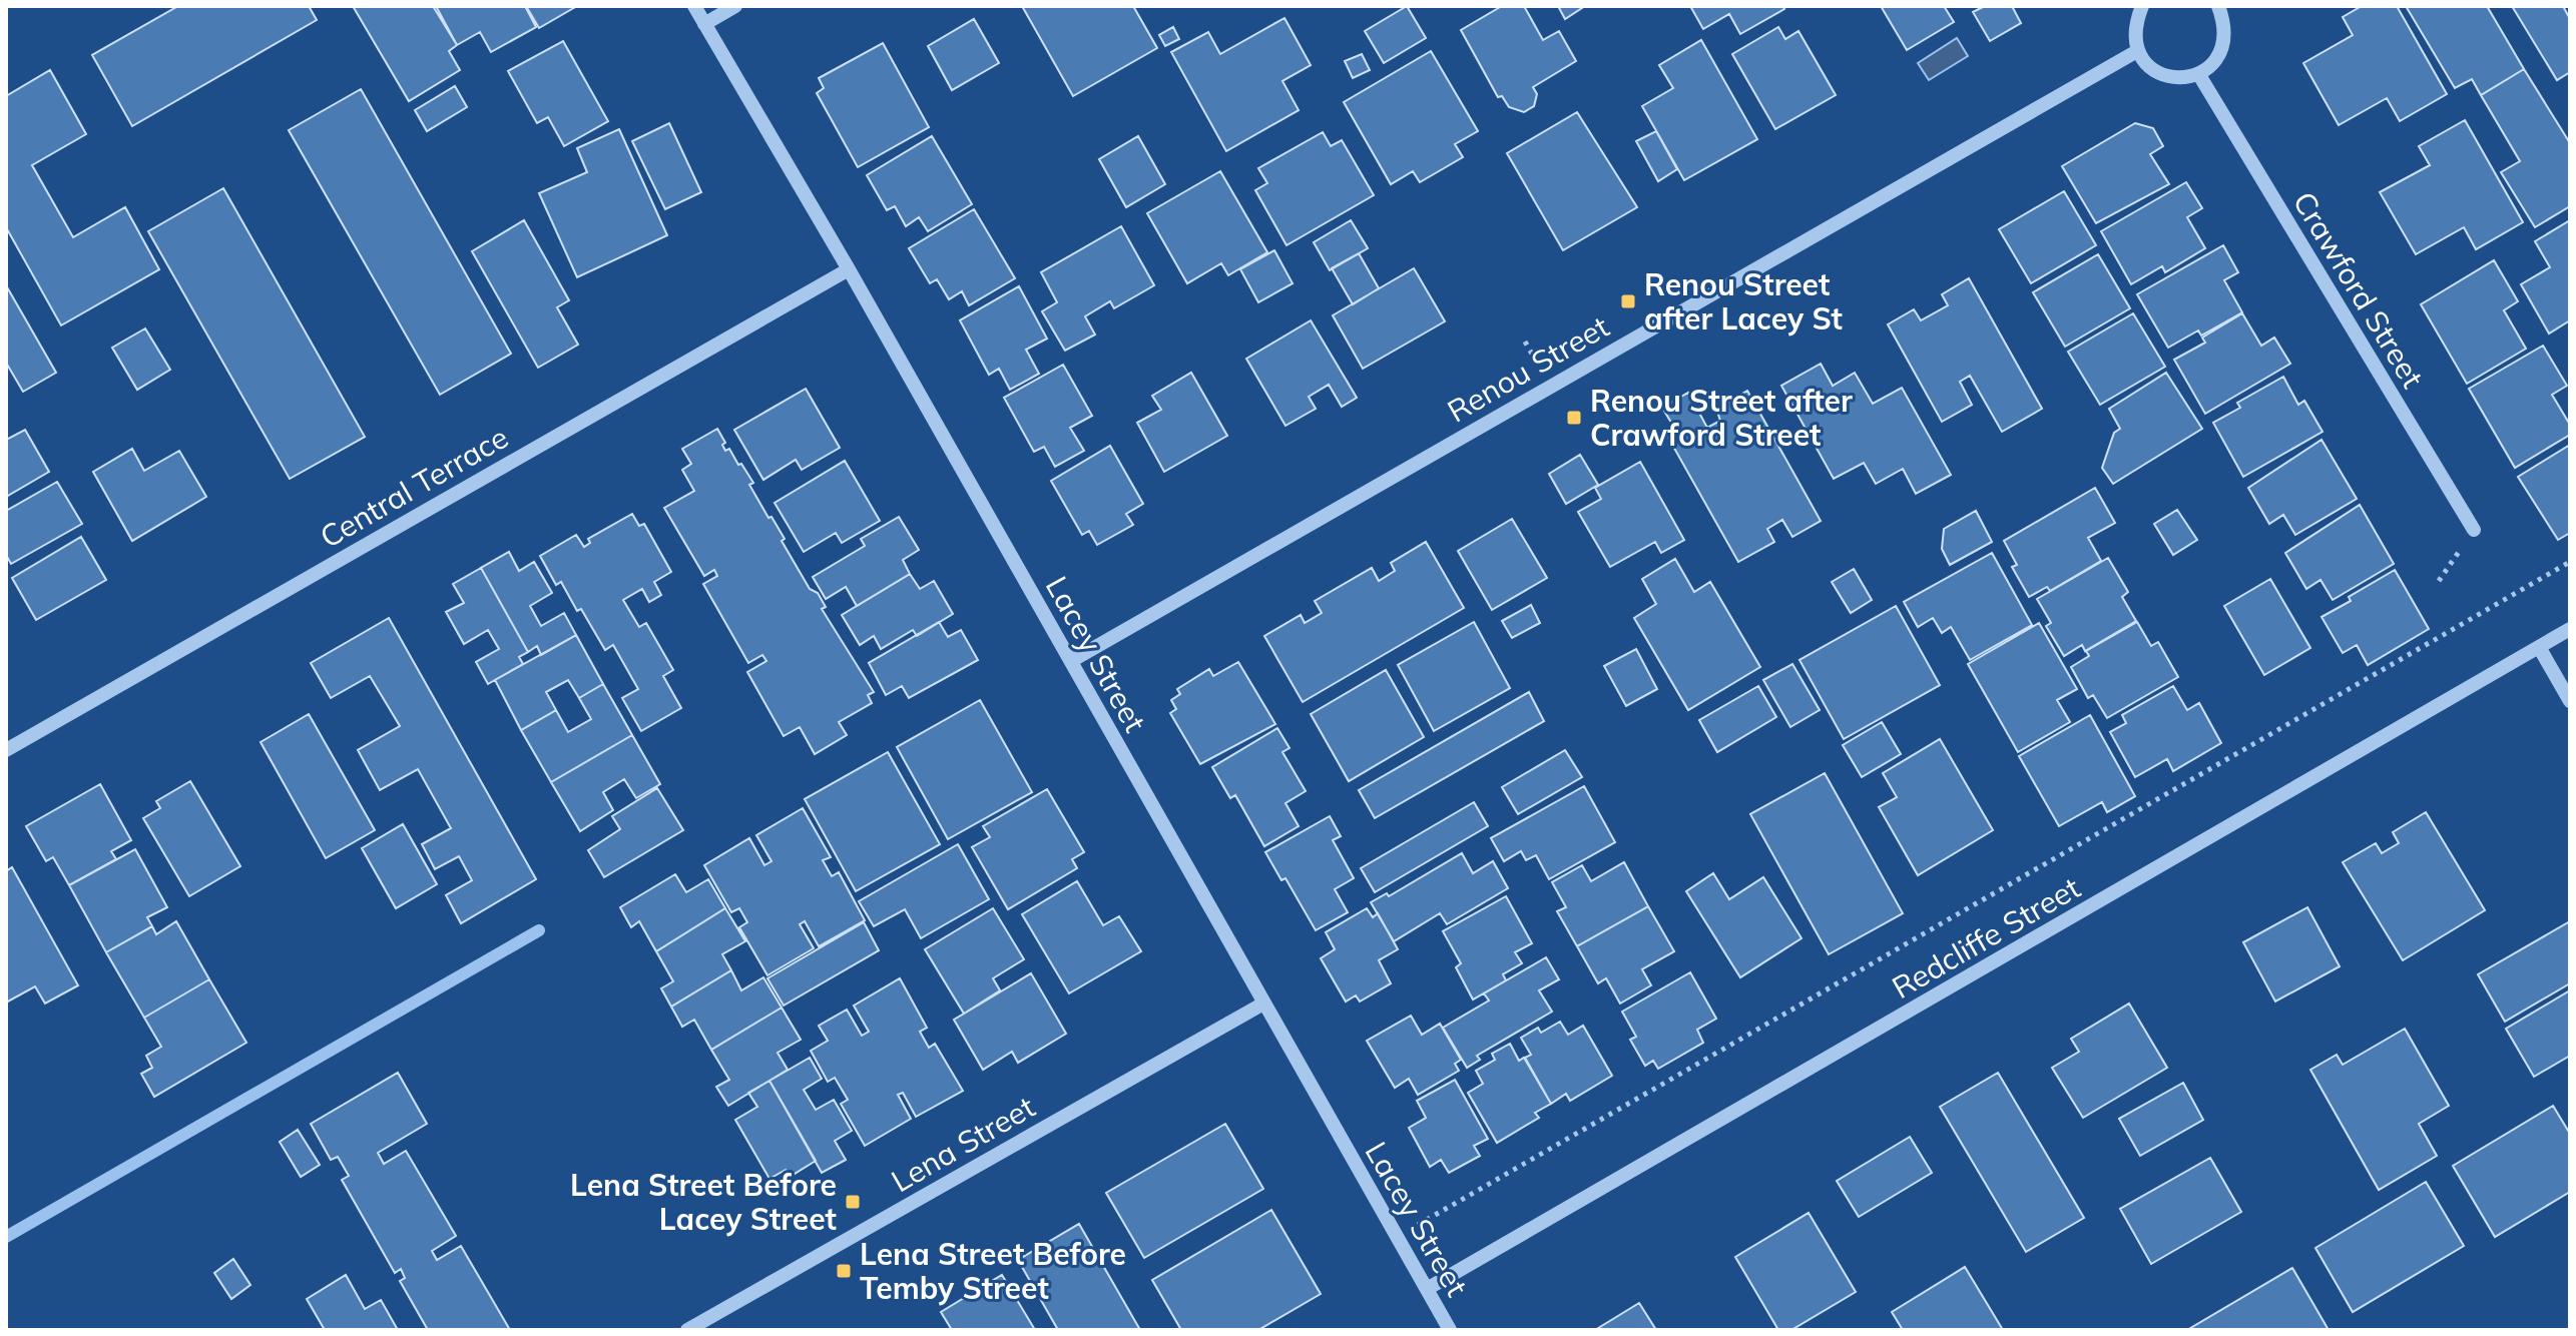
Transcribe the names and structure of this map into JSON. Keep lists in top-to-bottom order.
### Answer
{
  "streets": {
    "street": [
      "Crawford Street",
      "Renou Street",
      "Central Terrace",
      "Lacey Street",
      "Redcliffe Street",
      "Lena Street"
    ]
  },
  "crossings": [
    ["Renou Street", "Lacey Street"],
    ["Central Terrace", "Lacey Street"],
    ["Lacey Street", "Redcliffe Street"],
    ["Lacey Street", "Lena Street"]
  ],
  "places": {
    "transit": [
      "Renou Street after Lacey St",
      "Renou Street after Crawford Street",
      "Lena Street Before Lacey Street",
      "Lena Street Before Temby Street"
    ]
  }
}
